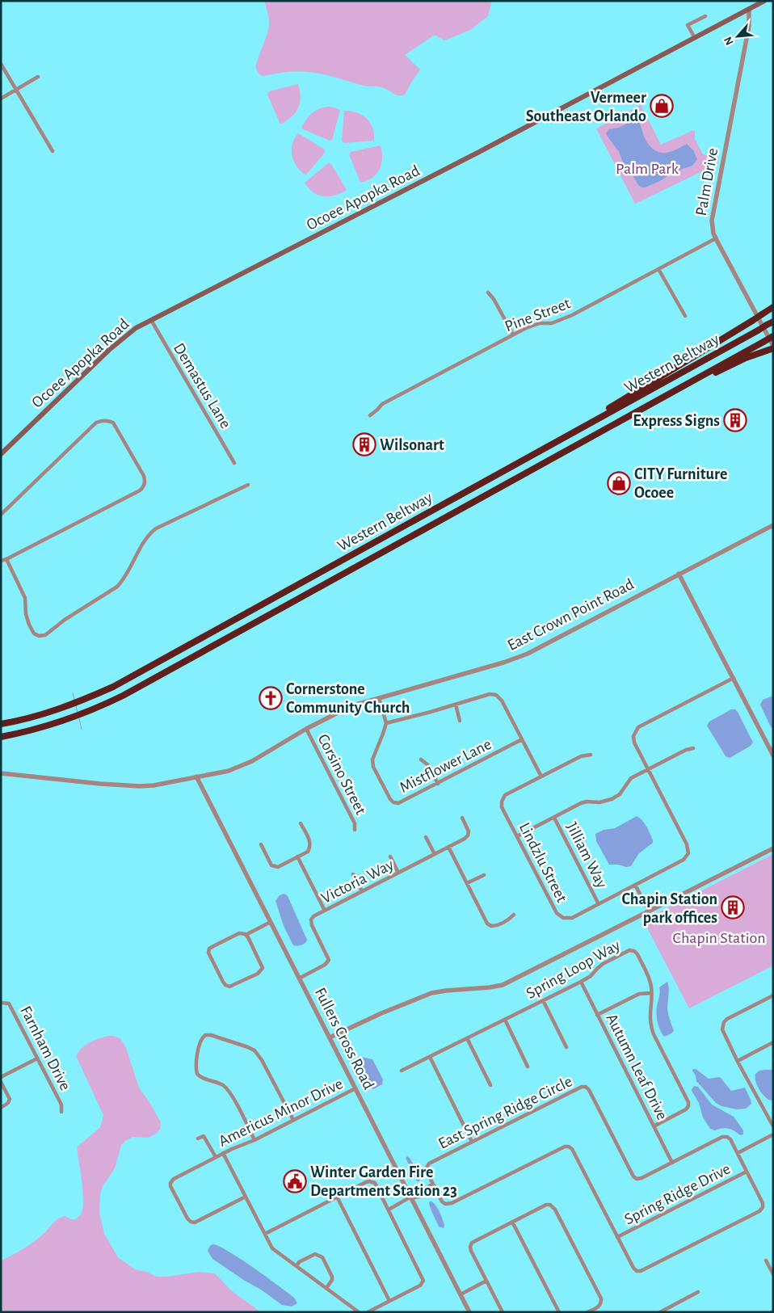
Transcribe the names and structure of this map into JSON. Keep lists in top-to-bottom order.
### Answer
{
  "streets": {
    "highway": ["Western Beltway"],
    "main road": ["Ocoee Apopka Road"],
    "street": [
      "Palm Drive",
      "Pine Street",
      "Demastus Lane",
      "East Crown Point Road",
      "Mistflower Lane",
      "Corsino Street",
      "Jilliam Way",
      "Lindzlu Street",
      "Victoria Way",
      "Spring Loop Way",
      "Fullers Cross Road",
      "Farnham Drive",
      "Autumn Leaf Drive",
      "Americus Minor Drive",
      "East Spring Ridge Circle",
      "Spring Ridge Drive"
    ]
  },
  "crossings": [
    ["Palm Drive", "Ocoee Apopka Road"],
    ["Palm Drive", "Pine Street"],
    ["Ocoee Apopka Road", "Demastus Lane"],
    ["East Crown Point Road", "Corsino Street"],
    ["East Crown Point Road", "Fullers Cross Road"],
    ["Jilliam Way", "Lindzlu Street"],
    ["Victoria Way", "Fullers Cross Road"],
    ["Spring Loop Way", "Autumn Leaf Drive"],
    ["Fullers Cross Road", "Americus Minor Drive"],
    ["Autumn Leaf Drive", "East Spring Ridge Circle"],
    ["East Spring Ridge Circle", "Spring Ridge Drive"]
  ],
  "parks": ["Palm Park", "Chapin Station"],
  "places": {
    "shop": ["Vermeer Southeast Orlando", "CITY Furniture Ocoee"],
    "building": ["Express Signs", "Wilsonart", "Chapin Station park offices"],
    "church": ["Cornerstone Community Church"],
    "public building": ["Winter Garden Fire Department Station 23"]
  },
  "north": "bottom left"
}
